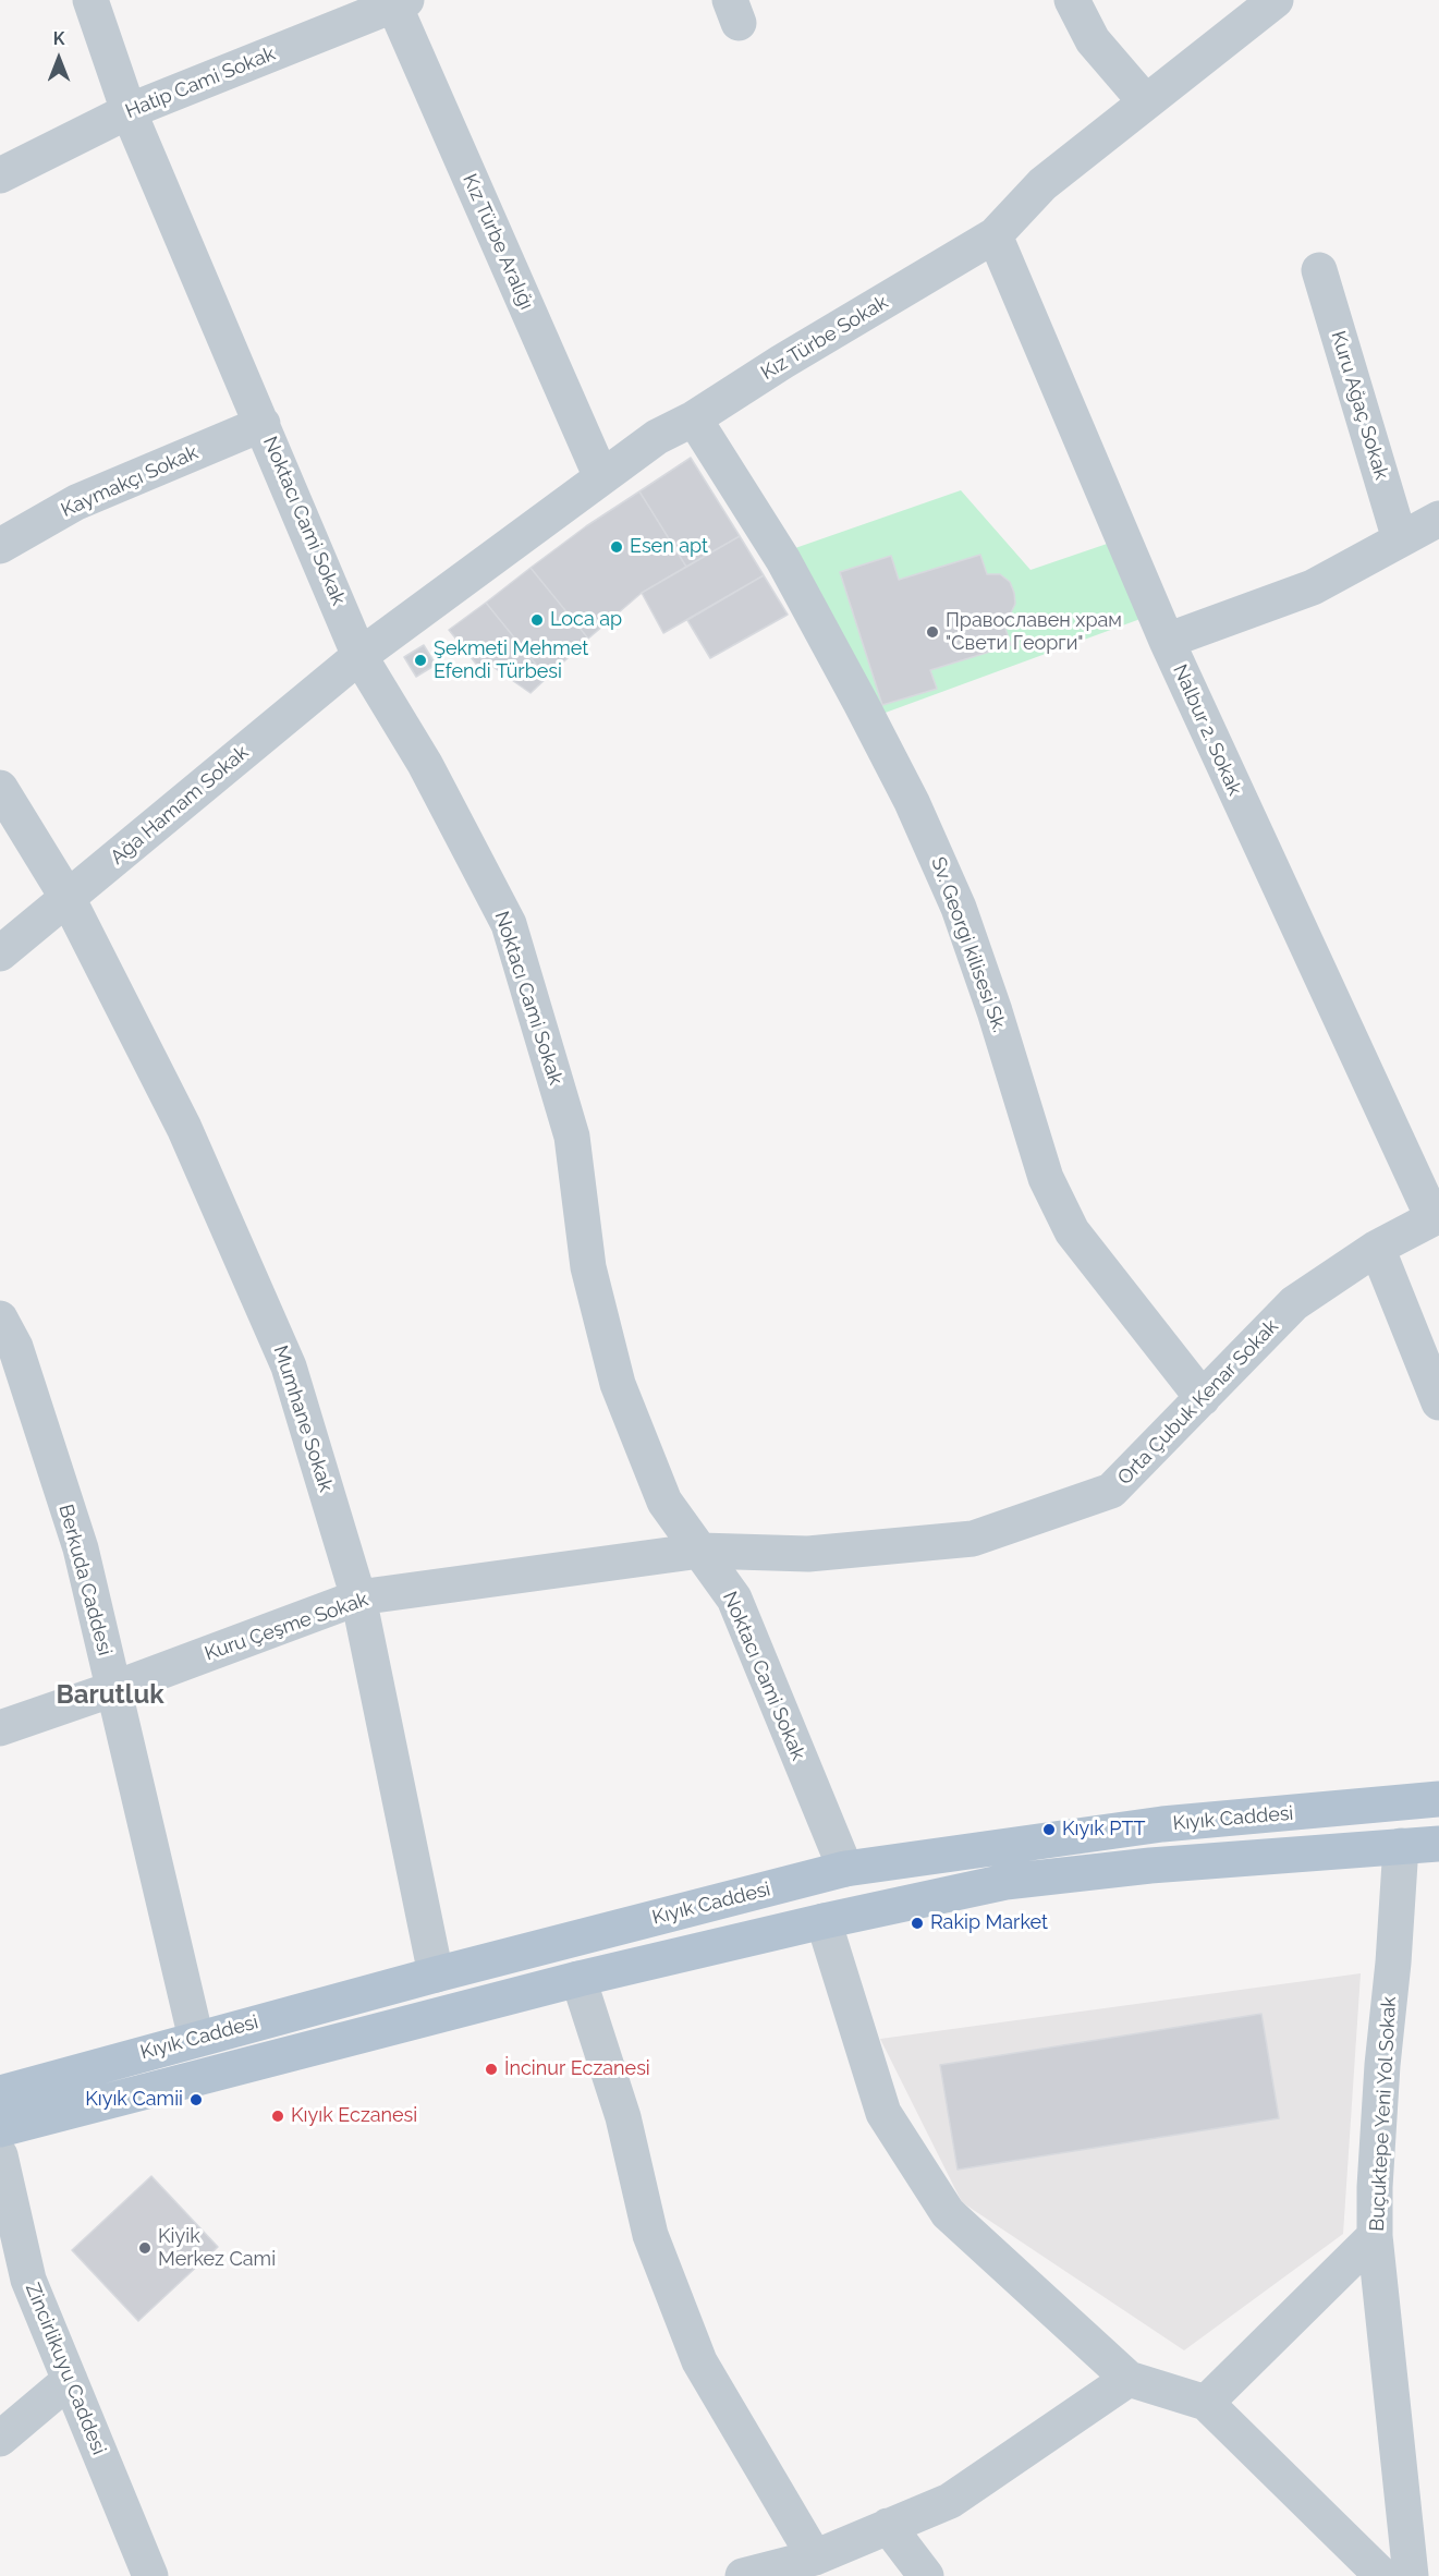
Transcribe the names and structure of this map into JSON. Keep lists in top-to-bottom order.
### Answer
{
  "streets": {
    "main road": ["Kıyık Caddesi"],
    "street": [
      "Hatip Cami Sokak",
      "Kız Türbe Aralığı",
      "Kız Türbe Sokak",
      "Kuru Ağaç Sokak",
      "Kaymakçı Sokak",
      "Noktacı Cami Sokak",
      "Nalbur 2. Sokak",
      "Ağa Hamam Sokak",
      "Sv. Georgi kilisesi Sk.",
      "Orta Çubuk Kenar Sokak",
      "Mumhane Sokak",
      "Berkuda Caddesi",
      "Kuru Çeşme Sokak",
      "Buçuktepe Yeni Yol Sokak",
      "Zincirlikuyu Caddesi"
    ]
  },
  "crossings": [
    ["Hatip Cami Sokak", "Kız Türbe Aralığı"],
    ["Hatip Cami Sokak", "Noktacı Cami Sokak"],
    ["Kız Türbe Aralığı", "Kız Türbe Sokak"],
    ["Kız Türbe Sokak", "Noktacı Cami Sokak"],
    ["Kız Türbe Sokak", "Nalbur 2. Sokak"],
    ["Kız Türbe Sokak", "Ağa Hamam Sokak"],
    ["Kız Türbe Sokak", "Sv. Georgi kilisesi Sk."],
    ["Kaymakçı Sokak", "Noktacı Cami Sokak"],
    ["Noktacı Cami Sokak", "Ağa Hamam Sokak"],
    ["Noktacı Cami Sokak", "Orta Çubuk Kenar Sokak"],
    ["Noktacı Cami Sokak", "Kuru Çeşme Sokak"],
    ["Noktacı Cami Sokak", "Kıyık Caddesi"],
    ["Nalbur 2. Sokak", "Orta Çubuk Kenar Sokak"],
    ["Ağa Hamam Sokak", "Mumhane Sokak"],
    ["Sv. Georgi kilisesi Sk.", "Orta Çubuk Kenar Sokak"],
    ["Orta Çubuk Kenar Sokak", "Kuru Çeşme Sokak"],
    ["Mumhane Sokak", "Kuru Çeşme Sokak"],
    ["Mumhane Sokak", "Kıyık Caddesi"],
    ["Berkuda Caddesi", "Kuru Çeşme Sokak"],
    ["Berkuda Caddesi", "Kıyık Caddesi"],
    ["Kıyık Caddesi", "Buçuktepe Yeni Yol Sokak"]
  ],
  "districts": ["Barutluk"],
  "places": [
    "Esen apt",
    "Loca ap",
    "Православен храм \"Свети Георги\"",
    "Şekmeti Mehmet Efendi Türbesi",
    "Kıyık PTT",
    "Rakip Market",
    "İncinur Eczanesi",
    "Kıyık Camii",
    "Kıyık Eczanesi",
    "Kiyik Merkez Cami"
  ],
  "north": "top"
}
